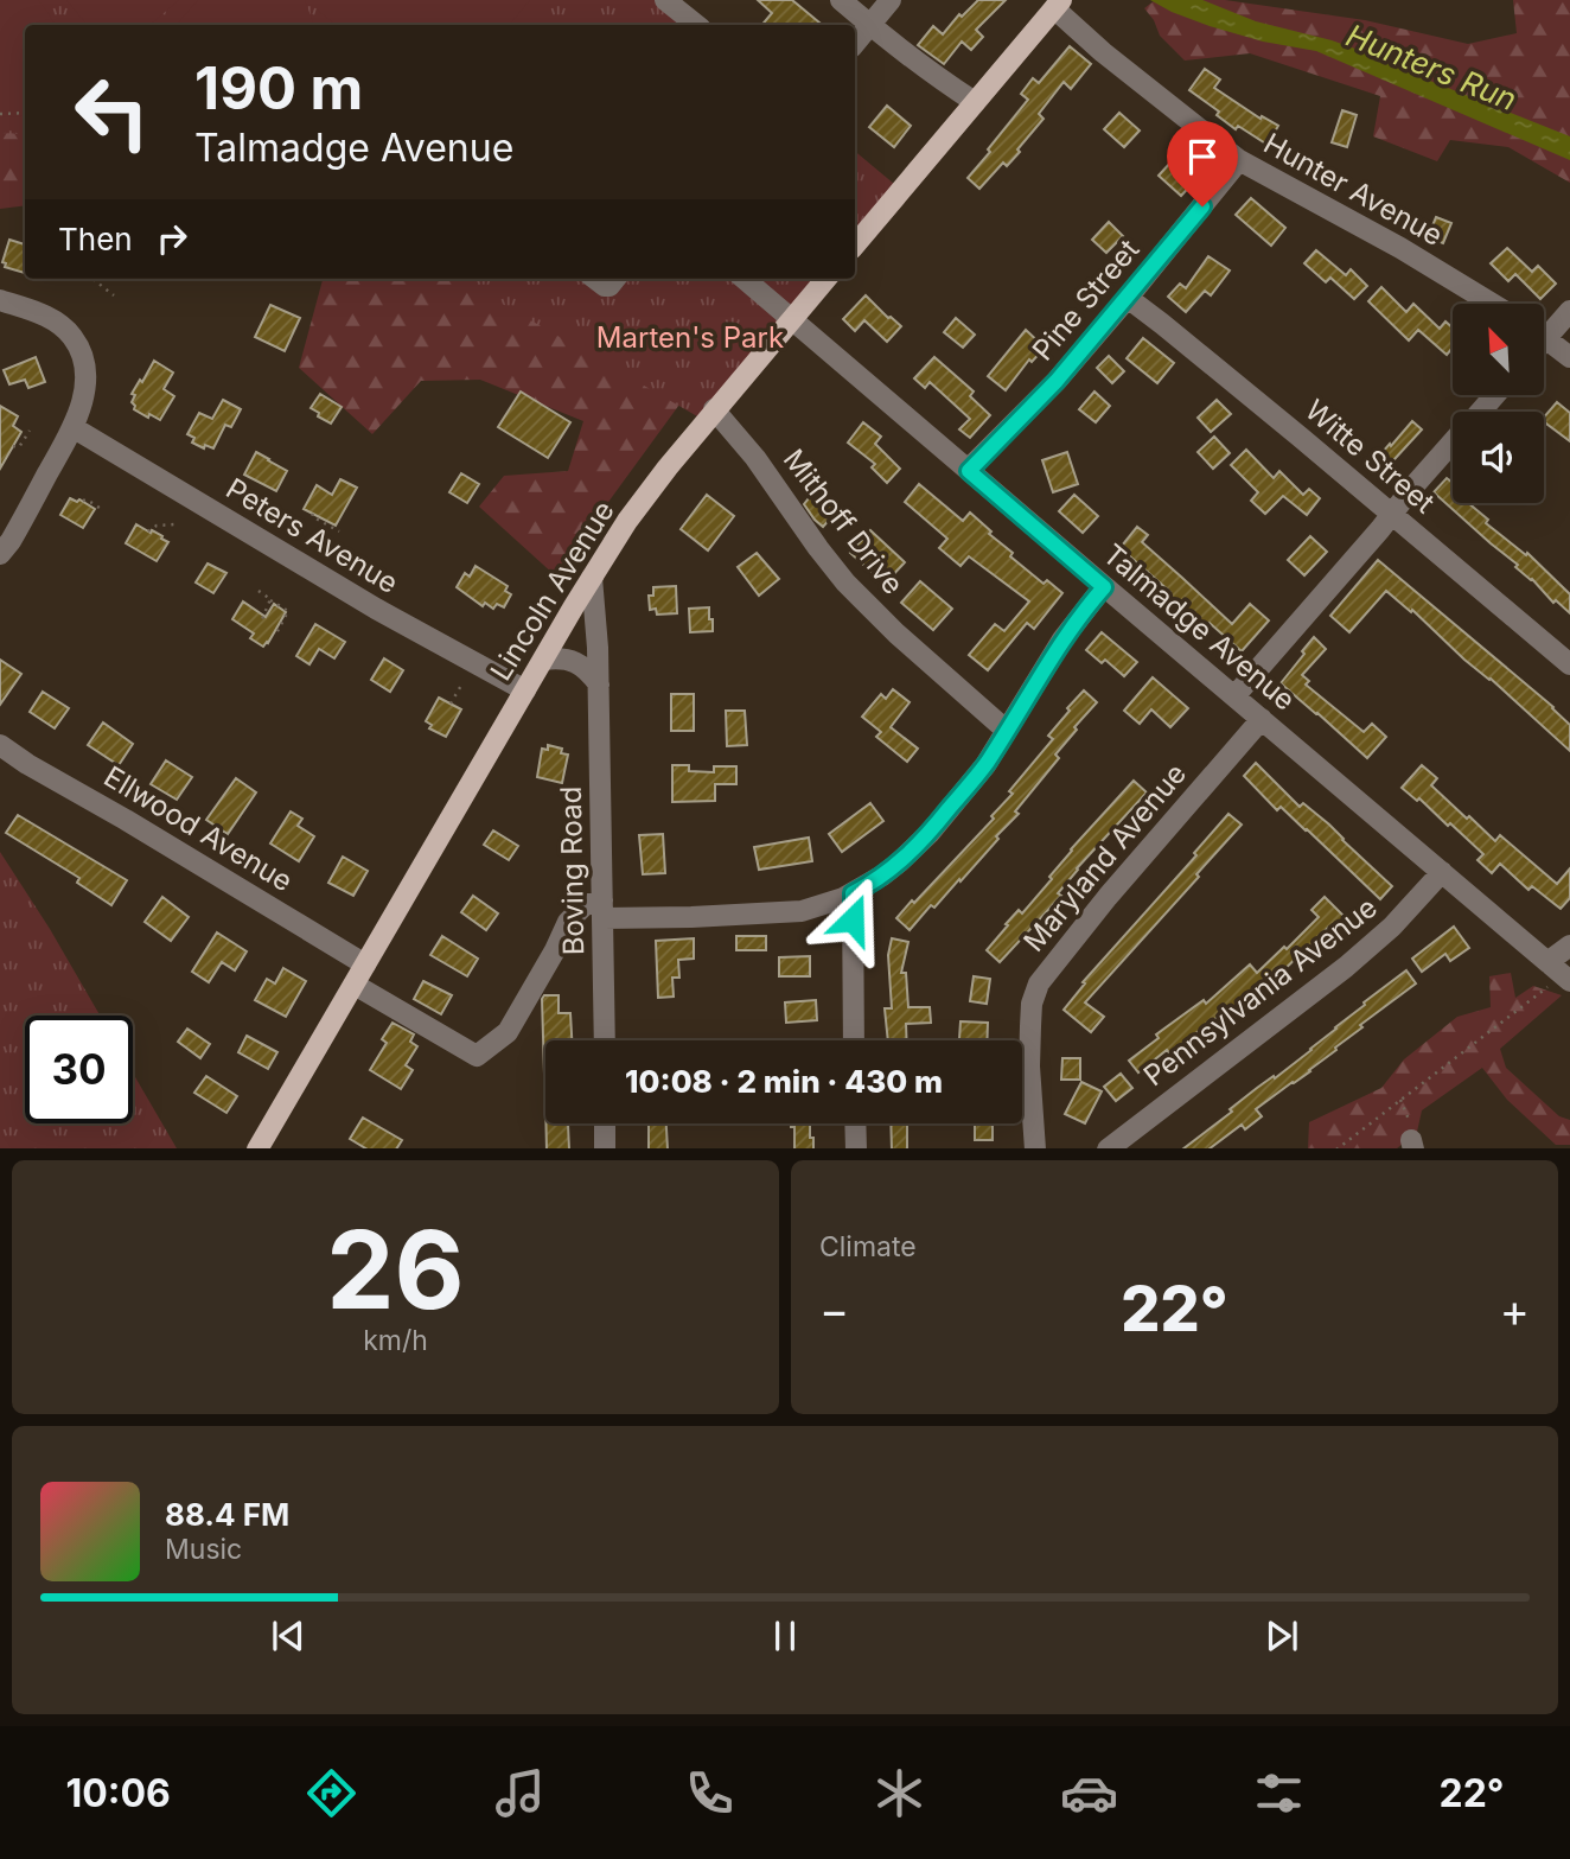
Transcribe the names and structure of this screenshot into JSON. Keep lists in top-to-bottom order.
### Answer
{
  "streets": {
    "main road": ["Lincoln Avenue"],
    "street": [
      "Hunter Avenue",
      "Pine Street",
      "Witte Street",
      "Mithoff Drive",
      "Peters Avenue",
      "Talmadge Avenue",
      "Ellwood Avenue",
      "Maryland Avenue",
      "Boving Road",
      "Pennsylvania Avenue"
    ]
  },
  "crossings": [
    ["Hunter Avenue", "Pine Street"],
    ["Pine Street", "Witte Street"],
    ["Pine Street", "Talmadge Avenue"],
    ["Mithoff Drive", "Lincoln Avenue"],
    ["Peters Avenue", "Lincoln Avenue"],
    ["Lincoln Avenue", "Talmadge Avenue"],
    ["Lincoln Avenue", "Ellwood Avenue"],
    ["Lincoln Avenue", "Boving Road"],
    ["Talmadge Avenue", "Maryland Avenue"],
    ["Talmadge Avenue", "Pennsylvania Avenue"]
  ],
  "water": ["Hunters Run"],
  "parks": ["Marten's Park"],
  "north": "top left",
  "page": {
    "turn": ["190 m", "Talmadge Avenue"],
    "then": "Then",
    "limit": "30",
    "trip": "10:08 · 2 min · 430 m",
    "tile": [
      ["26", "km/h"],
      "Climate"
    ],
    "heat": ["−", "22°", "+"],
    "song": ["88.4 FM", "Music"],
    "tabs": ["10:06", "22°"]
  }
}
